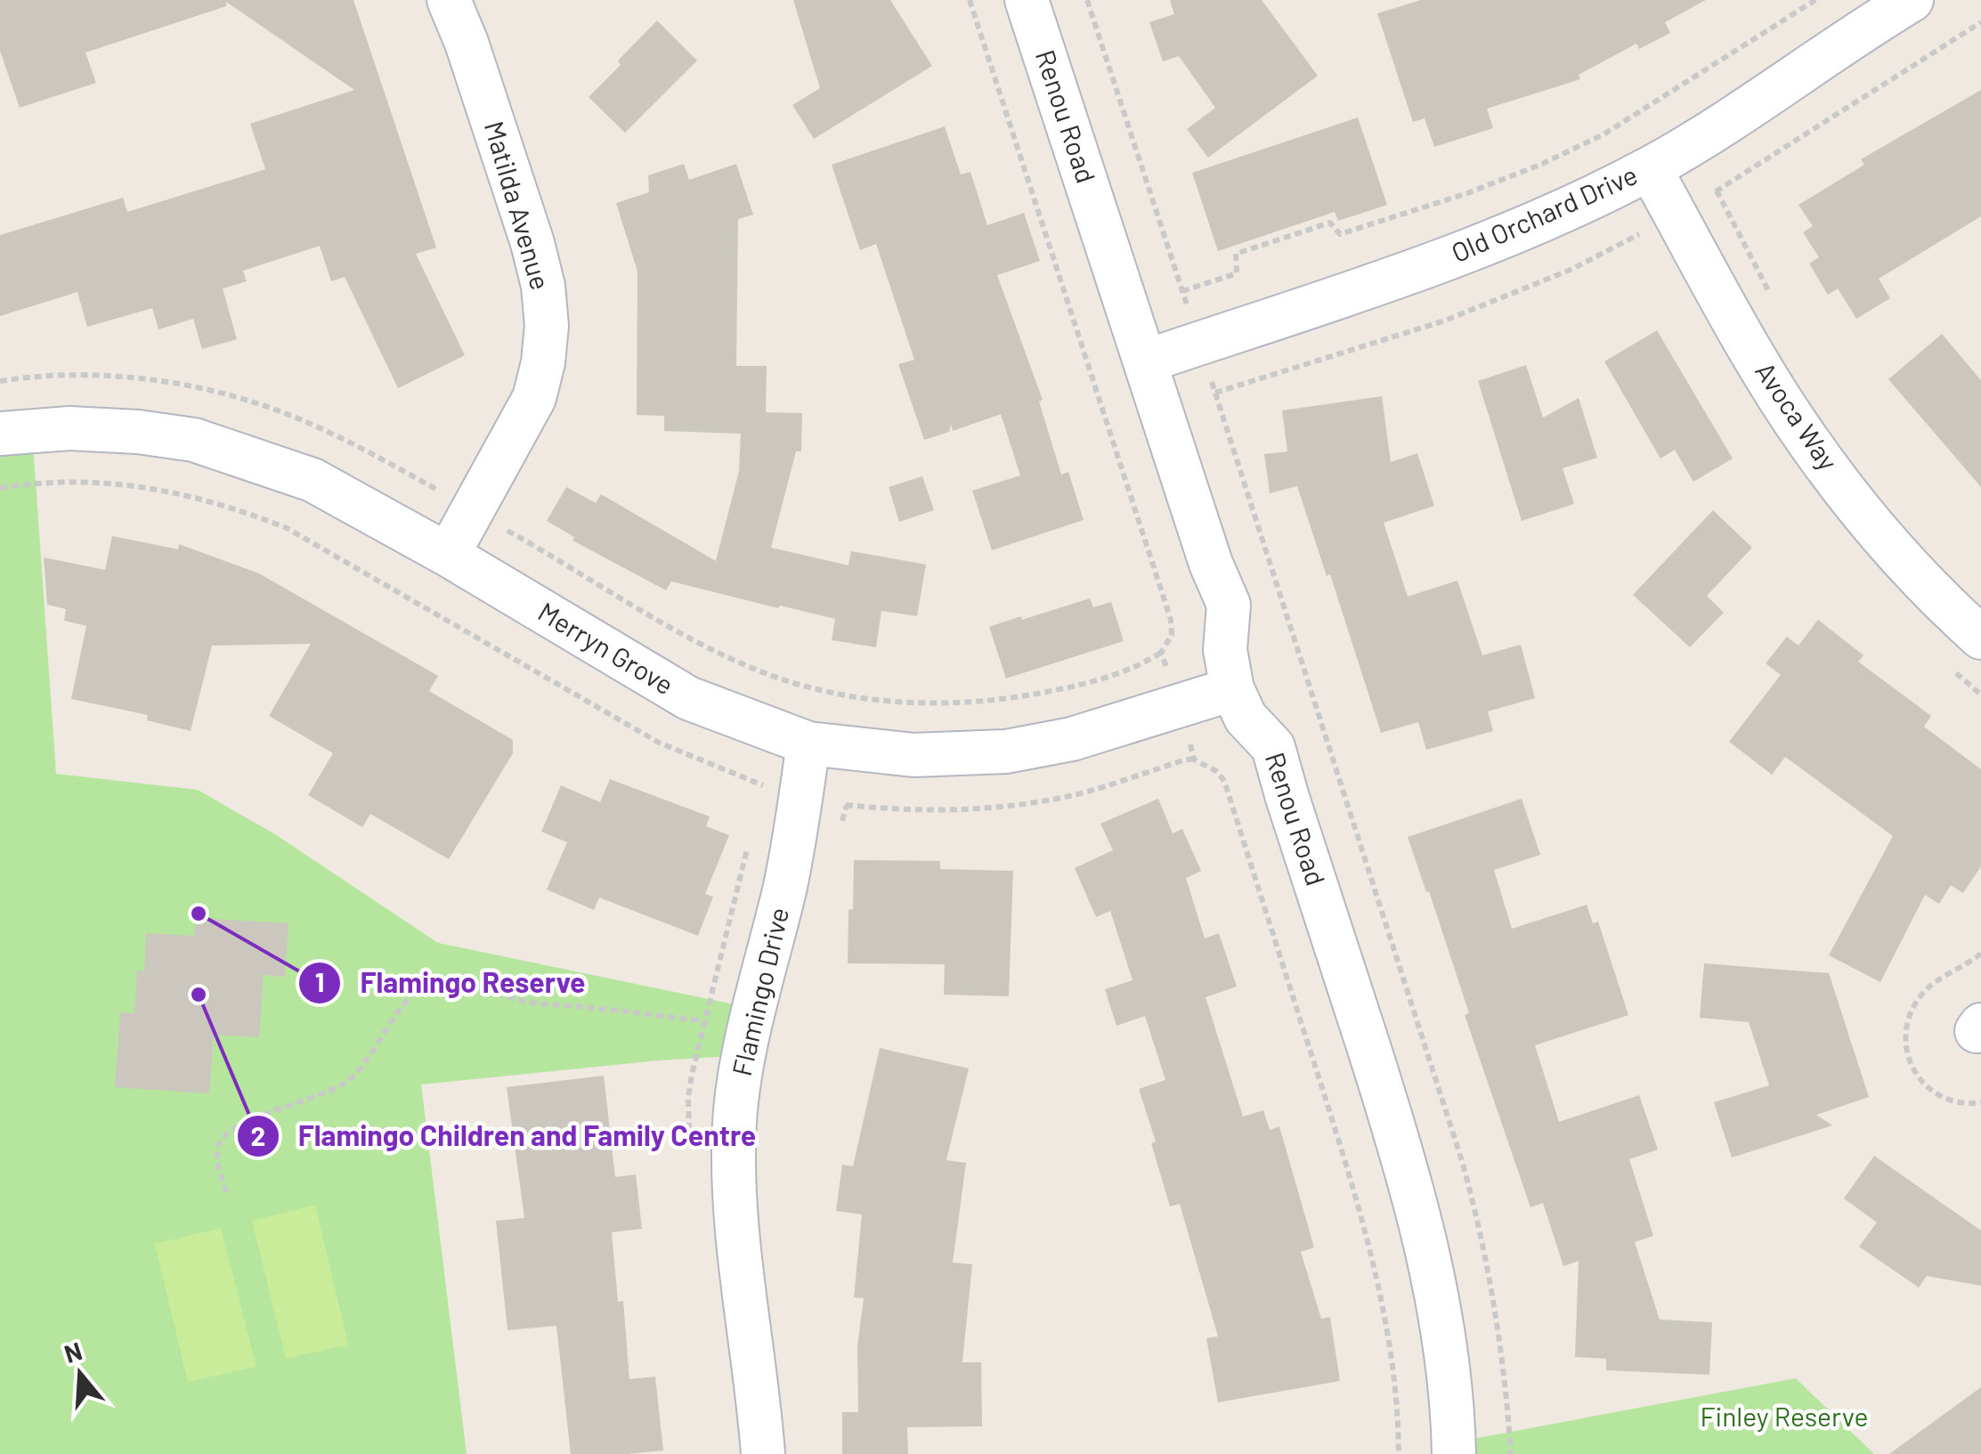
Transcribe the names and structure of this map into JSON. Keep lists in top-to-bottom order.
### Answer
{
  "streets": {
    "street": [
      "Renou Road",
      "Matilda Avenue",
      "Old Orchard Drive",
      "Avoca Way",
      "Merryn Grove",
      "Flamingo Drive"
    ]
  },
  "crossings": [
    ["Renou Road", "Old Orchard Drive"],
    ["Renou Road", "Merryn Grove"],
    ["Matilda Avenue", "Merryn Grove"],
    ["Old Orchard Drive", "Avoca Way"],
    ["Merryn Grove", "Flamingo Drive"]
  ],
  "parks": ["Finley Reserve"],
  "places": ["Flamingo Reserve", "Flamingo Children and Family Centre"],
  "north": "top"
}
